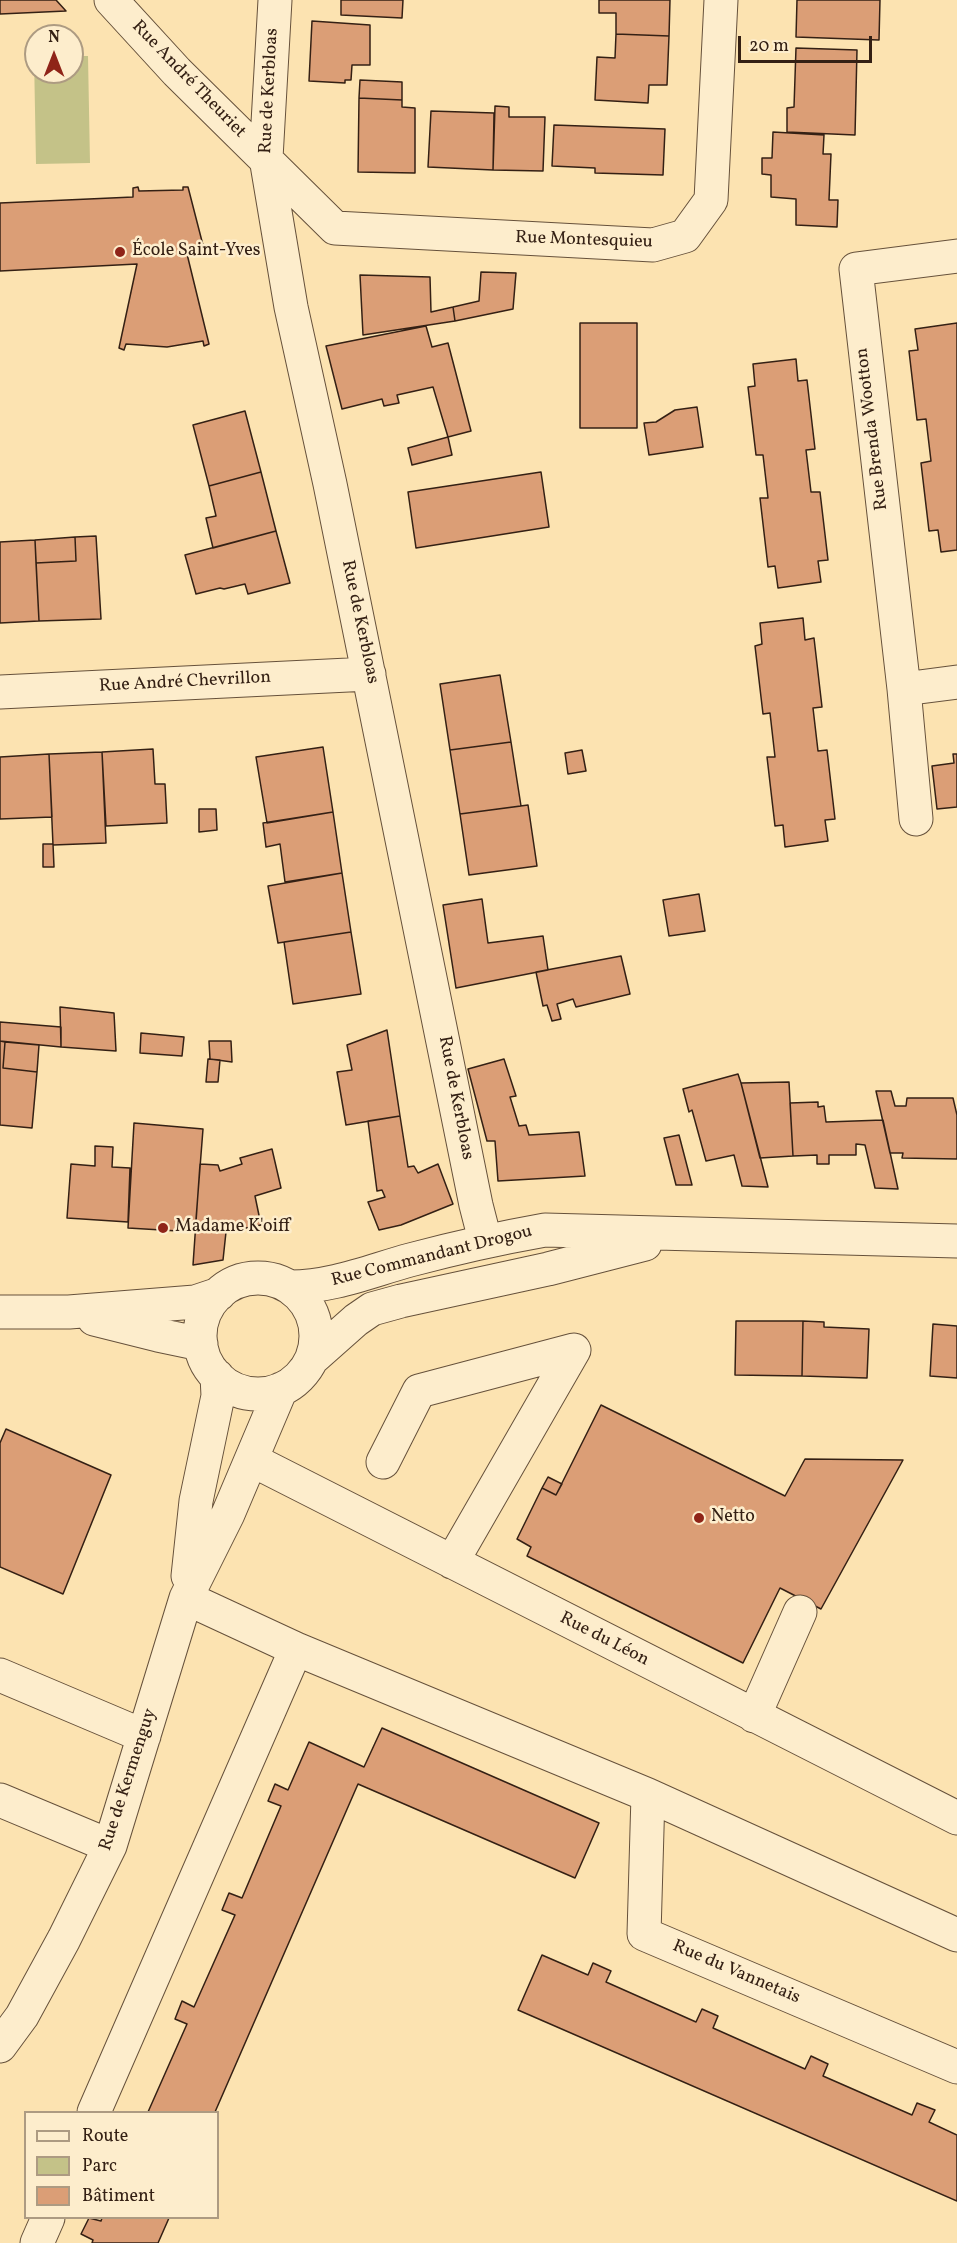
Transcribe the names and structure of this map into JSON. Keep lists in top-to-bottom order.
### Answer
{
  "streets": {
    "street": [
      "Rue André Theuriet",
      "Rue de Kerbloas",
      "Rue Montesquieu",
      "Rue Brenda Wootton",
      "Rue André Chevrillon",
      "Rue Commandant Drogou",
      "Rue du Léon",
      "Rue de Kermenguy",
      "Rue du Vannetais"
    ]
  },
  "crossings": [
    ["Rue André Theuriet", "Rue de Kerbloas"],
    ["Rue André Theuriet", "Rue Montesquieu"],
    ["Rue de Kerbloas", "Rue Montesquieu"],
    ["Rue de Kerbloas", "Rue André Chevrillon"],
    ["Rue de Kerbloas", "Rue Commandant Drogou"],
    ["Rue Commandant Drogou", "Rue de Kermenguy"],
    ["Rue du Léon", "Rue de Kermenguy"]
  ],
  "places": ["École Saint-Yves", "Madame K'oiff", "Netto"],
  "legend": ["Route", "Parc", "Bâtiment"],
  "scale_bar": "20 m",
  "north": "top"
}
